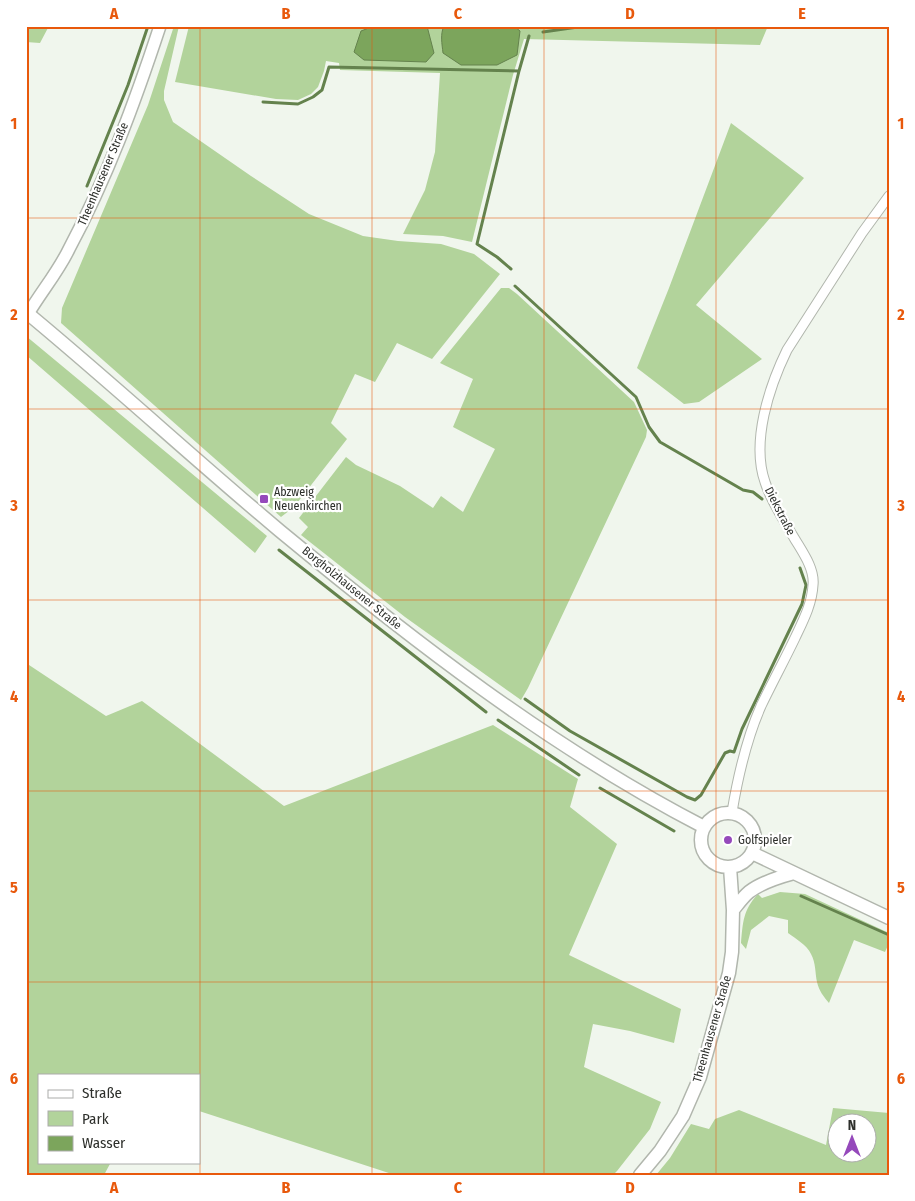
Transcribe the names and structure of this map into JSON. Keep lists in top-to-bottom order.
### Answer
{
  "streets": {
    "main road": ["Theenhausener Straße", "Borgholzhausener Straße"],
    "street": ["Diekstraße"]
  },
  "crossings": [
    ["Theenhausener Straße", "Diekstraße"],
    ["Theenhausener Straße", "Borgholzhausener Straße"],
    ["Diekstraße", "Borgholzhausener Straße"]
  ],
  "places": {
    "transit": ["Abzweig Neuenkirchen"],
    "other": ["Golfspieler"]
  },
  "legend": ["Straße", "Park", "Wasser"],
  "north": "top",
  "grid": {
    "columns": [
      "A",
      "B",
      "C",
      "D",
      "E"
    ],
    "rows": [
      "1",
      "2",
      "3",
      "4",
      "5",
      "6"
    ]
  }
}
